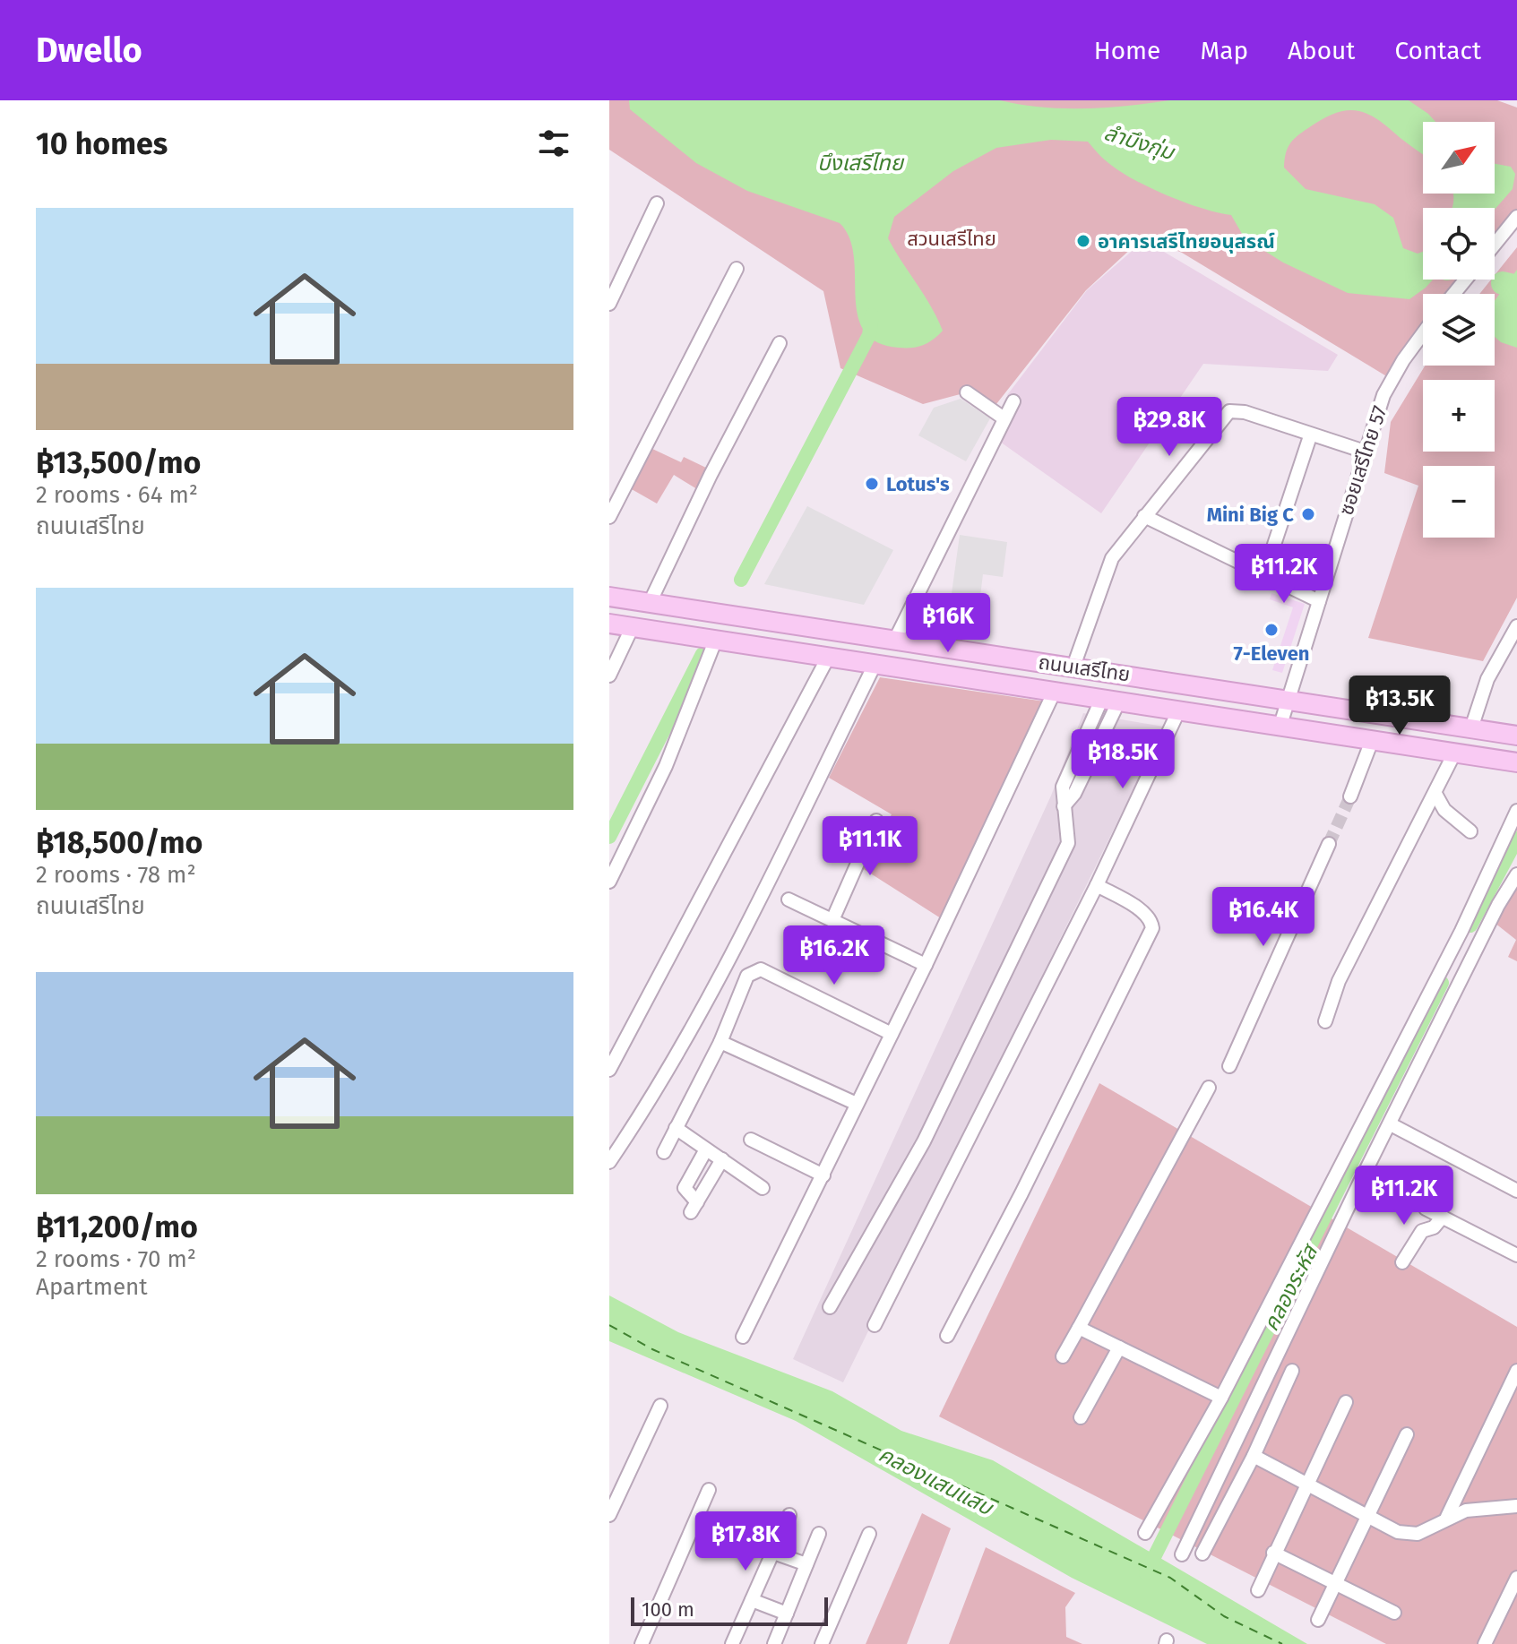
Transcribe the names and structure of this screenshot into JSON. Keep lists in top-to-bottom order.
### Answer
{
  "streets": {
    "main road": ["ถนนเสรีไทย"],
    "street": ["ซอยเสรีไทย 57"]
  },
  "crossings": [
    ["ซอยเสรีไทย 57", "ถนนเสรีไทย"]
  ],
  "water": [
    "ลำบึงกุ่ม",
    "บึงเสรีไทย",
    "คลองระหัส",
    "คลองแสนแสบ"
  ],
  "parks": ["สวนเสรีไทย"],
  "places": [
    "อาคารเสรีไทยอนุสรณ์",
    "Lotus's",
    "Mini Big C",
    "7-Eleven"
  ],
  "scale_bar": "100 m",
  "north": "top right",
  "page": {
    "header": "Dwello",
    "nav": [
      "Home",
      "Map",
      "About",
      "Contact"
    ],
    "heading": "10 homes",
    "map_buttons": ["+", "−"],
    "list": [
      {
        "name": "฿13,500/mo",
        "note": "2 rooms · 64 m² · ถนนเสรีไทย"
      },
      {
        "name": "฿18,500/mo",
        "note": "2 rooms · 78 m² · ถนนเสรีไทย"
      },
      {
        "name": "฿11,200/mo",
        "note": "2 rooms · 70 m² · Apartment"
      }
    ],
    "price": [
      "฿29.8K",
      "฿11.2K",
      "฿16K",
      "฿13.5K",
      "฿18.5K",
      "฿11.1K",
      "฿16.4K",
      "฿16.2K",
      "฿11.2K",
      "฿17.8K"
    ],
    "scale": "100 m"
  }
}
